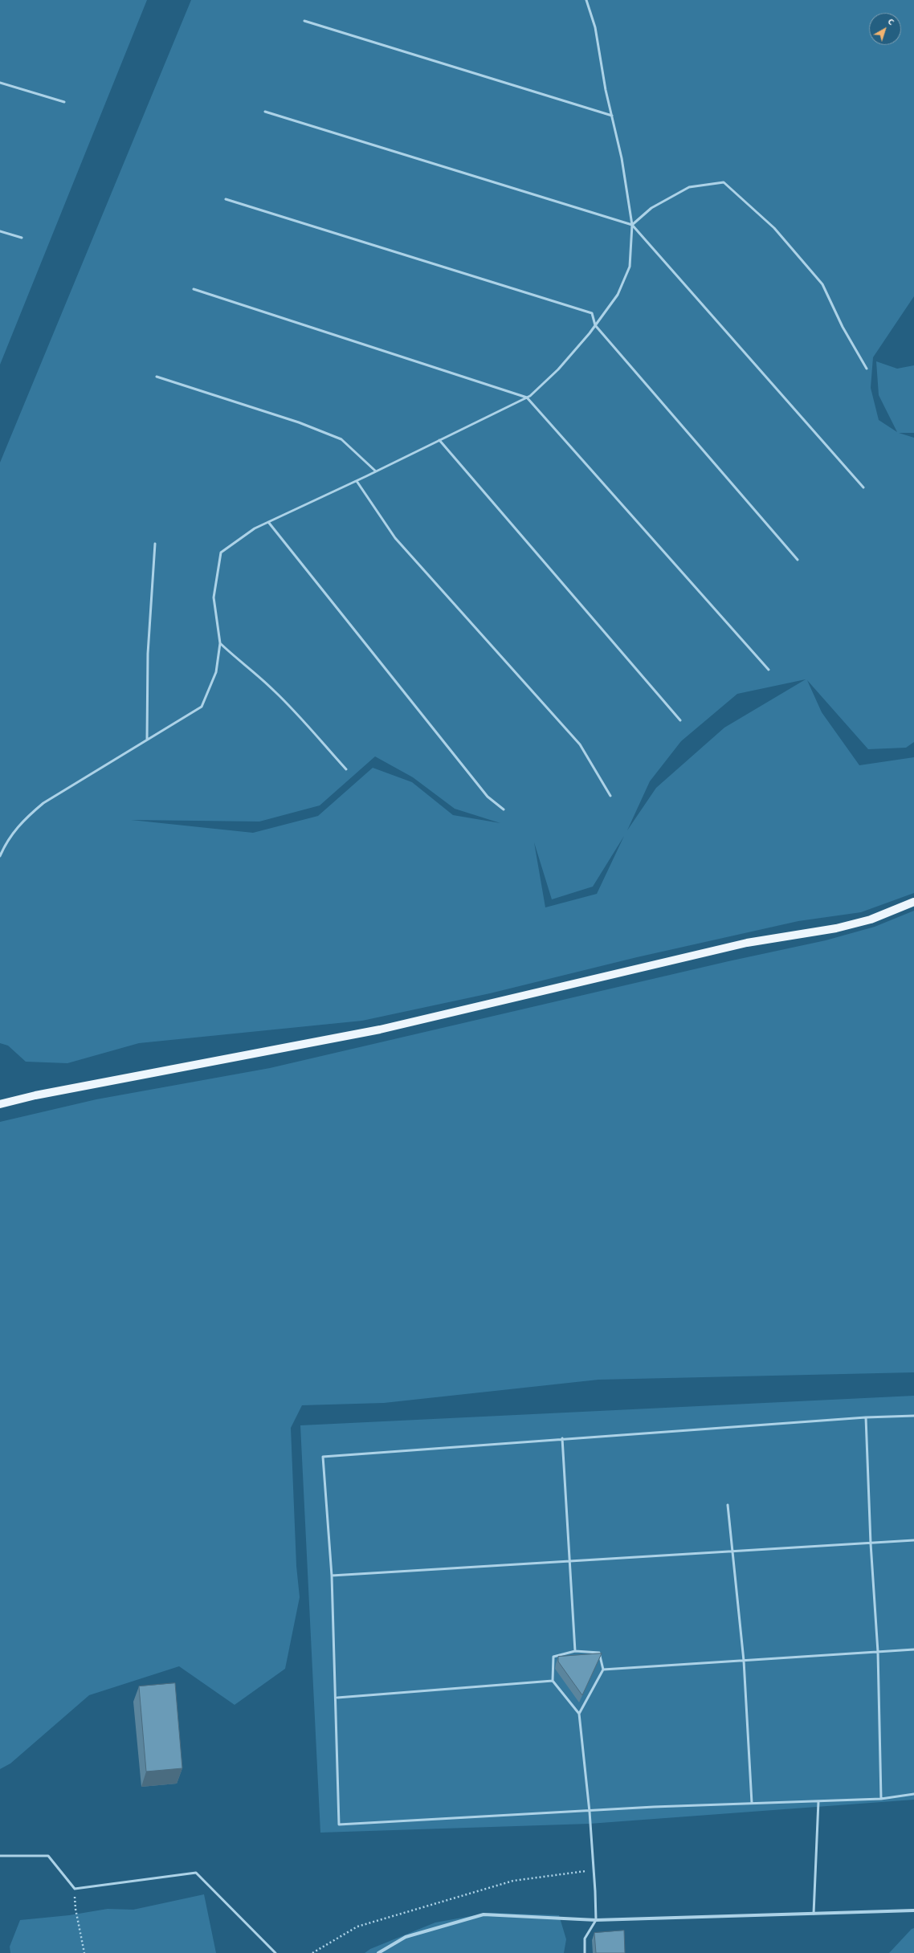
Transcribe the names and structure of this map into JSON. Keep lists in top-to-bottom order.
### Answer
{
  "north": "top right"
}
